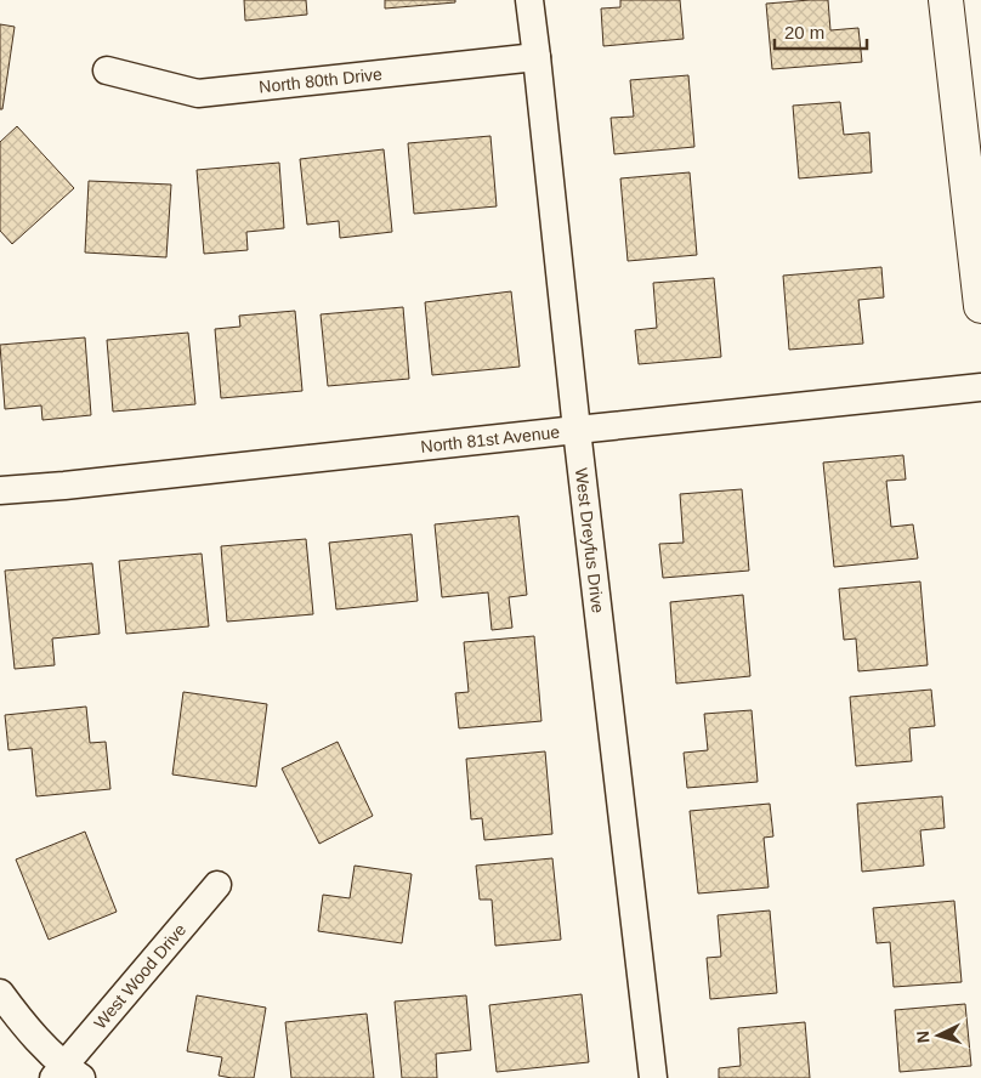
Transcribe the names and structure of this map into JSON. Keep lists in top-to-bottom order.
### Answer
{
  "streets": {
    "street": [
      "North 80th Drive",
      "North 81st Avenue",
      "West Dreyfus Drive",
      "West Wood Drive"
    ]
  },
  "crossings": [
    ["North 80th Drive", "West Dreyfus Drive"],
    ["North 81st Avenue", "West Dreyfus Drive"]
  ],
  "scale_bar": "20 m",
  "north": "left"
}
